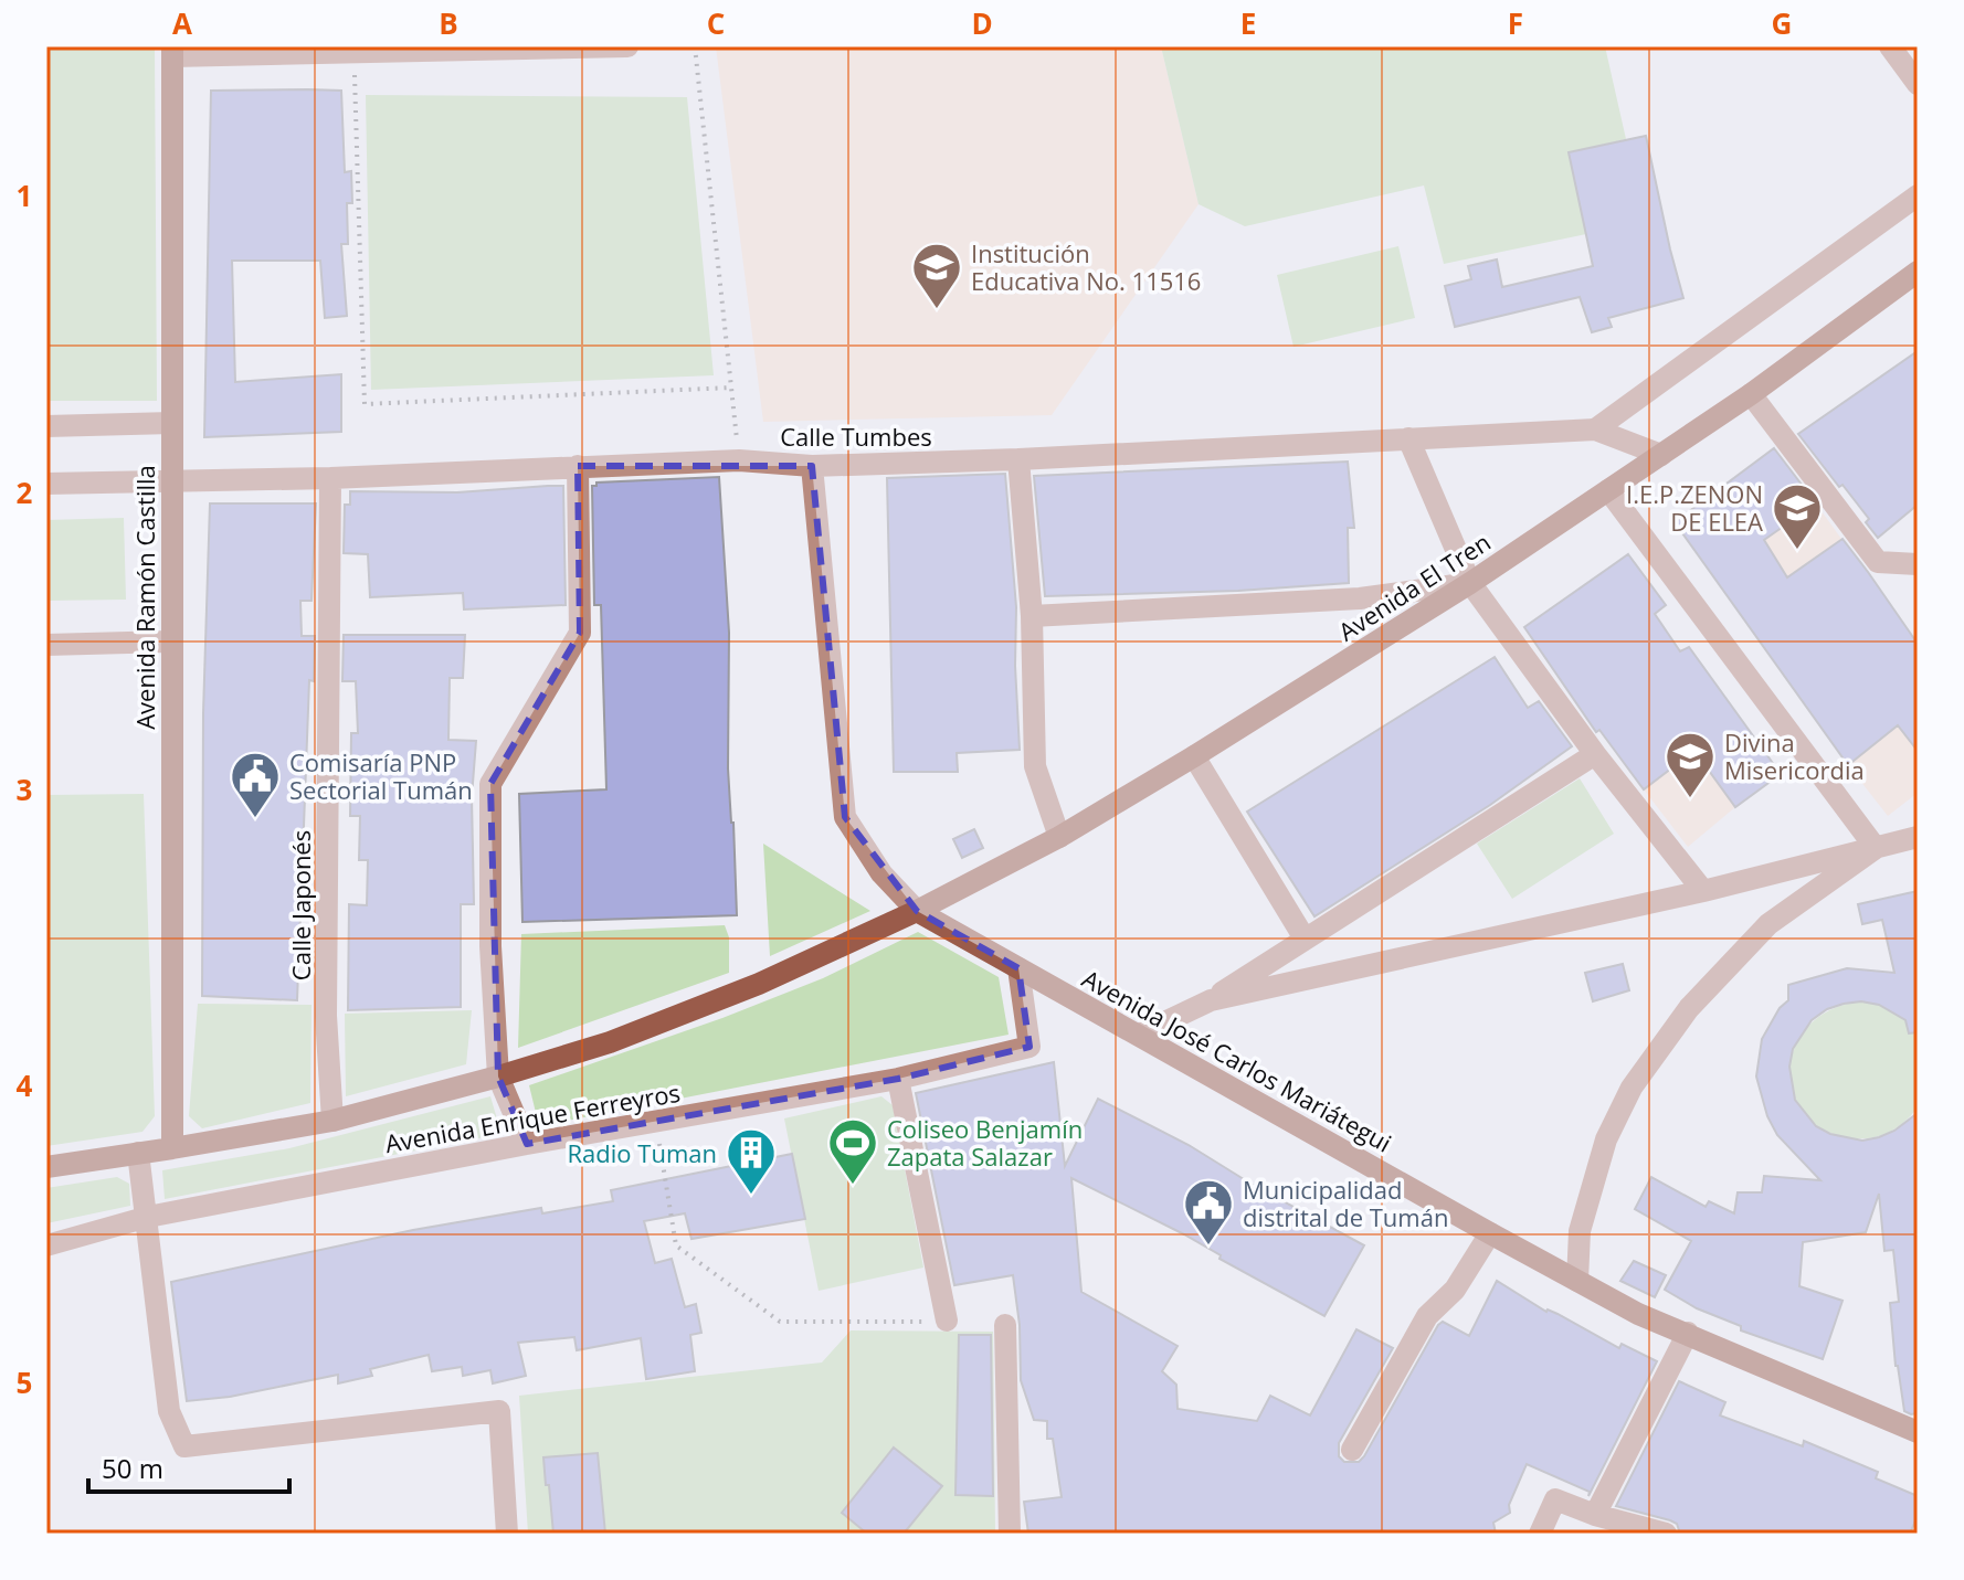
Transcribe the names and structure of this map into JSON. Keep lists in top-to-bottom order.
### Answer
{
  "streets": {
    "main road": ["Avenida El Tren", "Avenida Ramón Castilla", "Avenida José Carlos Mariátegui"],
    "street": ["Calle Tumbes", "Calle Japonés", "Avenida Enrique Ferreyros"]
  },
  "crossings": [
    ["Calle Tumbes", "Avenida El Tren"],
    ["Calle Tumbes", "Avenida Ramón Castilla"],
    ["Calle Tumbes", "Calle Japonés"],
    ["Avenida El Tren", "Avenida Ramón Castilla"],
    ["Avenida El Tren", "Calle Japonés"],
    ["Avenida El Tren", "Avenida José Carlos Mariátegui"],
    ["Avenida José Carlos Mariátegui", "Avenida Enrique Ferreyros"]
  ],
  "places": {
    "school or university": ["Institución Educativa No. 11516", "I.E.P.ZENON DE ELEA", "Divina Misericordia"],
    "public building": ["Comisaría PNP Sectorial Tumán", "Municipalidad distrital de Tumán"],
    "sports": ["Coliseo Benjamín Zapata Salazar"],
    "building": ["Radio Tuman"]
  },
  "scale_bar": "50 m",
  "grid": {
    "columns": [
      "A",
      "B",
      "C",
      "D",
      "E",
      "F",
      "G"
    ],
    "rows": [
      "1",
      "2",
      "3",
      "4",
      "5"
    ]
  }
}
